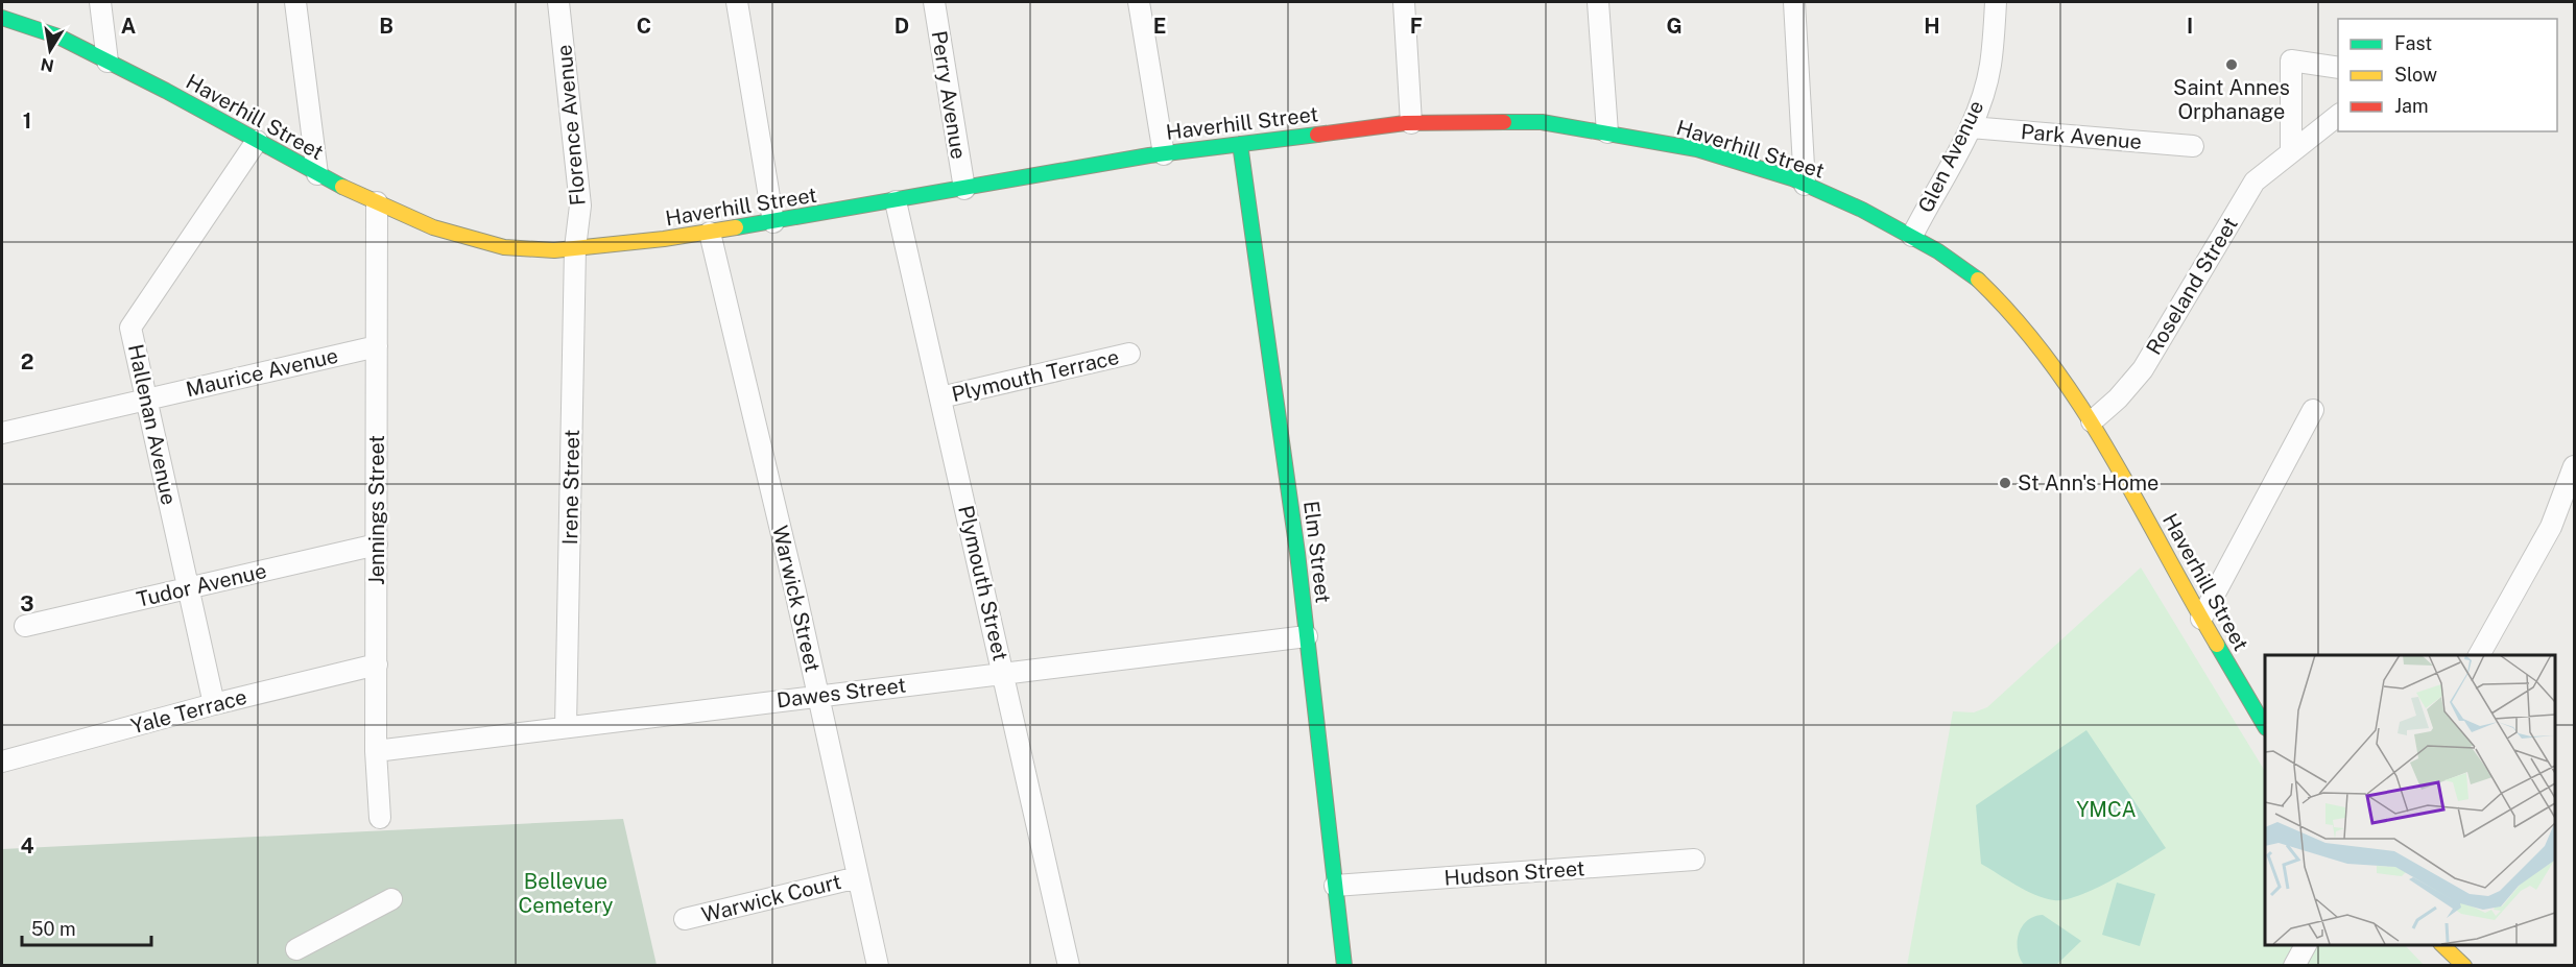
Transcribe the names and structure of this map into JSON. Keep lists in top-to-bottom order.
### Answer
{
  "streets": {
    "main road": ["Haverhill Street", "Elm Street"],
    "street": [
      "Perry Avenue",
      "Florence Avenue",
      "Park Avenue",
      "Glen Avenue",
      "Roseland Street",
      "Maurice Avenue",
      "Plymouth Terrace",
      "Hallenan Avenue",
      "Irene Street",
      "Jennings Street",
      "Plymouth Street",
      "Tudor Avenue",
      "Warwick Street",
      "Dawes Street",
      "Yale Terrace",
      "Hudson Street",
      "Warwick Court"
    ]
  },
  "crossings": [
    ["Perry Avenue", "Haverhill Street"],
    ["Haverhill Street", "Florence Avenue"],
    ["Haverhill Street", "Glen Avenue"],
    ["Haverhill Street", "Roseland Street"],
    ["Haverhill Street", "Hallenan Avenue"],
    ["Haverhill Street", "Irene Street"],
    ["Haverhill Street", "Jennings Street"],
    ["Haverhill Street", "Elm Street"],
    ["Haverhill Street", "Plymouth Street"],
    ["Haverhill Street", "Warwick Street"],
    ["Florence Avenue", "Irene Street"],
    ["Park Avenue", "Glen Avenue"],
    ["Maurice Avenue", "Hallenan Avenue"],
    ["Maurice Avenue", "Jennings Street"],
    ["Plymouth Terrace", "Plymouth Street"],
    ["Hallenan Avenue", "Tudor Avenue"],
    ["Hallenan Avenue", "Yale Terrace"],
    ["Irene Street", "Dawes Street"],
    ["Jennings Street", "Tudor Avenue"],
    ["Jennings Street", "Dawes Street"],
    ["Jennings Street", "Yale Terrace"],
    ["Elm Street", "Dawes Street"],
    ["Elm Street", "Hudson Street"],
    ["Plymouth Street", "Dawes Street"],
    ["Warwick Street", "Dawes Street"],
    ["Warwick Street", "Warwick Court"]
  ],
  "parks": ["YMCA", "Bellevue Cemetery"],
  "places": ["Saint Annes Orphanage", "St Ann's Home"],
  "legend": ["Fast", "Slow", "Jam"],
  "scale_bar": "50 m",
  "north": "bottom",
  "grid": {
    "columns": [
      "A",
      "B",
      "C",
      "D",
      "E",
      "F",
      "G",
      "H",
      "I"
    ],
    "rows": [
      "1",
      "2",
      "3",
      "4"
    ]
  }
}
